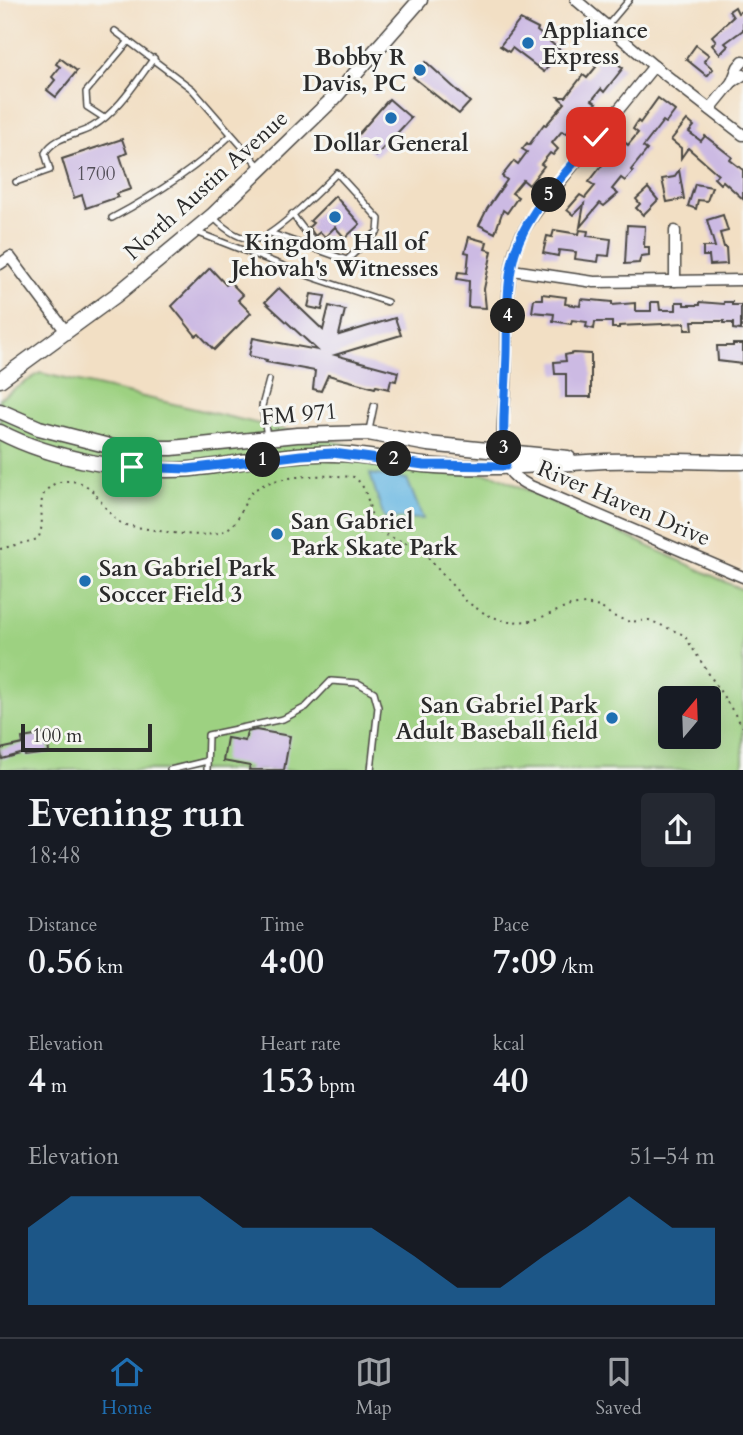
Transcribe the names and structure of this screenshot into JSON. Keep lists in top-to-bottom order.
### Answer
{
  "streets": {
    "main road": ["North Austin Avenue", "FM 971"],
    "street": ["River Haven Drive"]
  },
  "crossings": [
    ["FM 971", "River Haven Drive"]
  ],
  "places": [
    "Appliance Express",
    "Bobby R Davis, PC",
    "Dollar General",
    "Kingdom Hall of Jehovah's Witnesses",
    "San Gabriel Park Skate Park",
    "San Gabriel Park Soccer Field 3",
    "San Gabriel Park Adult Baseball field"
  ],
  "house_numbers": ["1700"],
  "scale_bar": "100 m",
  "north": "top",
  "page": {
    "pins": [
      "5",
      "4",
      "3",
      "2",
      "1"
    ],
    "scale": "100 m",
    "heading": ["Evening run", "18:48"],
    "stats": [
      ["Distance", "0.56 km"],
      ["Time", "4:00"],
      ["Pace", "7:09 /km"],
      ["Elevation", "4 m"],
      ["Heart rate", "153 bpm"],
      ["kcal", "40"]
    ],
    "chart": ["Elevation", "51–54 m"],
    "tabs": ["Home", "Map", "Saved"]
  }
}
